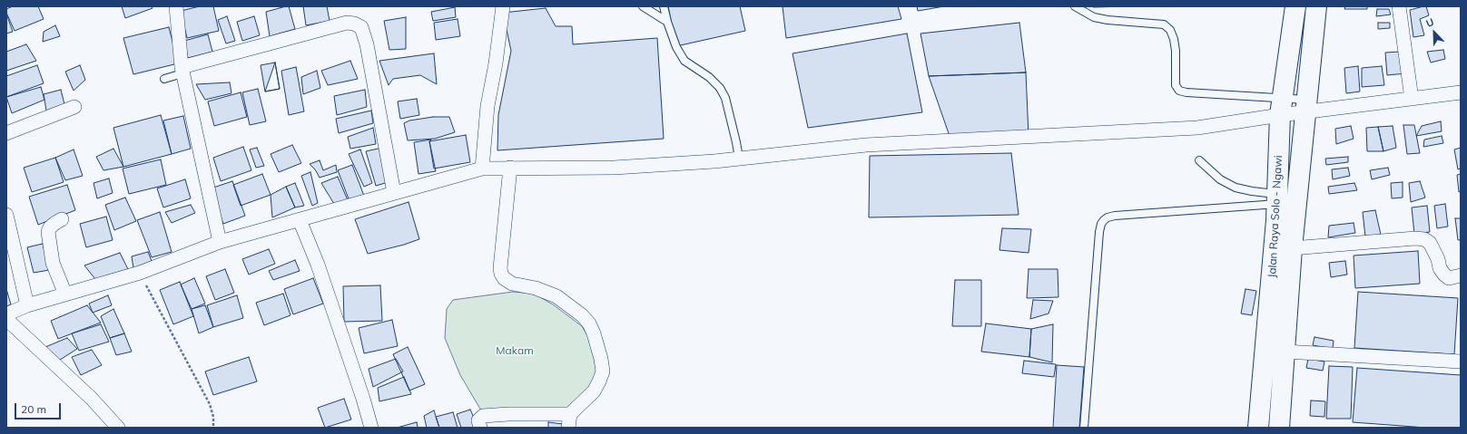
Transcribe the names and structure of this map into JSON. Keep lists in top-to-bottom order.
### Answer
{
  "streets": {
    "highway": ["Jalan Raya Solo - Ngawi"]
  },
  "parks": ["Makam"],
  "scale_bar": "20 m",
  "north": "top left"
}
